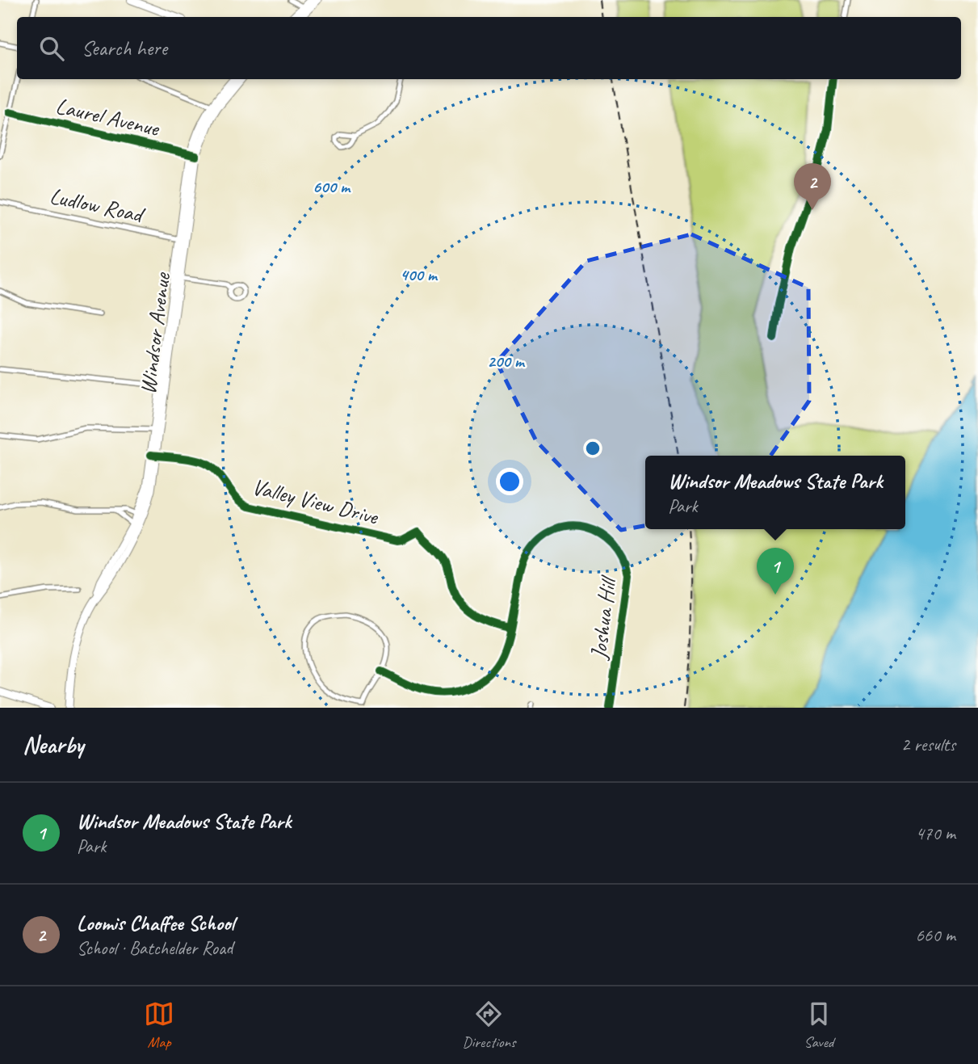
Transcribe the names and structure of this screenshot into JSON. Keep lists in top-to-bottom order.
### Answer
{
  "streets": {
    "main road": ["Windsor Avenue"],
    "street": [
      "Laurel Avenue",
      "Ludlow Road",
      "Valley View Drive",
      "Joshua Hill"
    ]
  },
  "crossings": [
    ["Laurel Avenue", "Windsor Avenue"],
    ["Ludlow Road", "Windsor Avenue"],
    ["Windsor Avenue", "Valley View Drive"],
    ["Valley View Drive", "Joshua Hill"]
  ],
  "page": {
    "search": "Search here",
    "pins": ["2", "1"],
    "popup": ["Windsor Meadows State Park", "Park"],
    "heading": ["Nearby", "2 results"],
    "list": [
      {
        "mark": "1",
        "name": "Windsor Meadows State Park",
        "note": "Park",
        "value": "470 m"
      },
      {
        "mark": "2",
        "name": "Loomis Chaffee School",
        "note": "School · Batchelder Road",
        "value": "660 m"
      }
    ],
    "nav": ["Map", "Directions", "Saved"]
  },
  "rings": ["600 m", "400 m", "200 m"]
}
